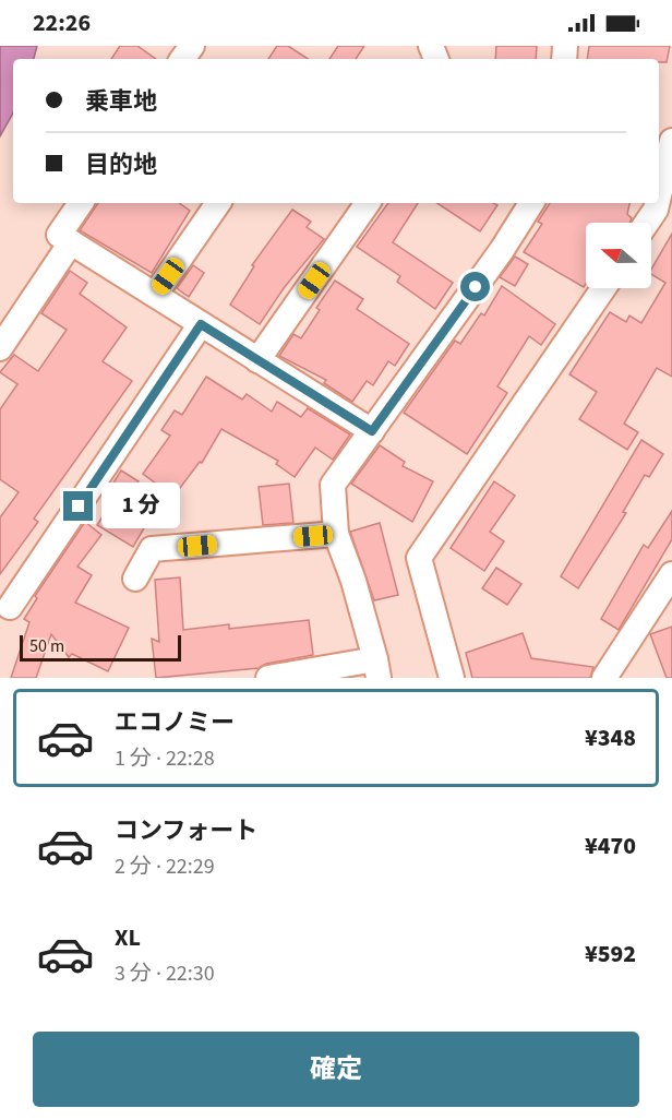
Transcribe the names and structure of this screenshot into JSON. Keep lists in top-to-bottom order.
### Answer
{
  "scale_bar": "50 m",
  "north": "left",
  "page": {
    "status": "22:26",
    "banner": ["乗車地", "目的地"],
    "bubble": "1 分",
    "scale": "50 m",
    "list": [
      {
        "name": "エコノミー",
        "note": "1 分 · 22:28",
        "value": "¥348"
      },
      {
        "name": "コンフォート",
        "note": "2 分 · 22:29",
        "value": "¥470"
      },
      {
        "name": "XL",
        "note": "3 分 · 22:30",
        "value": "¥592"
      }
    ],
    "buttons": "確定"
  }
}
